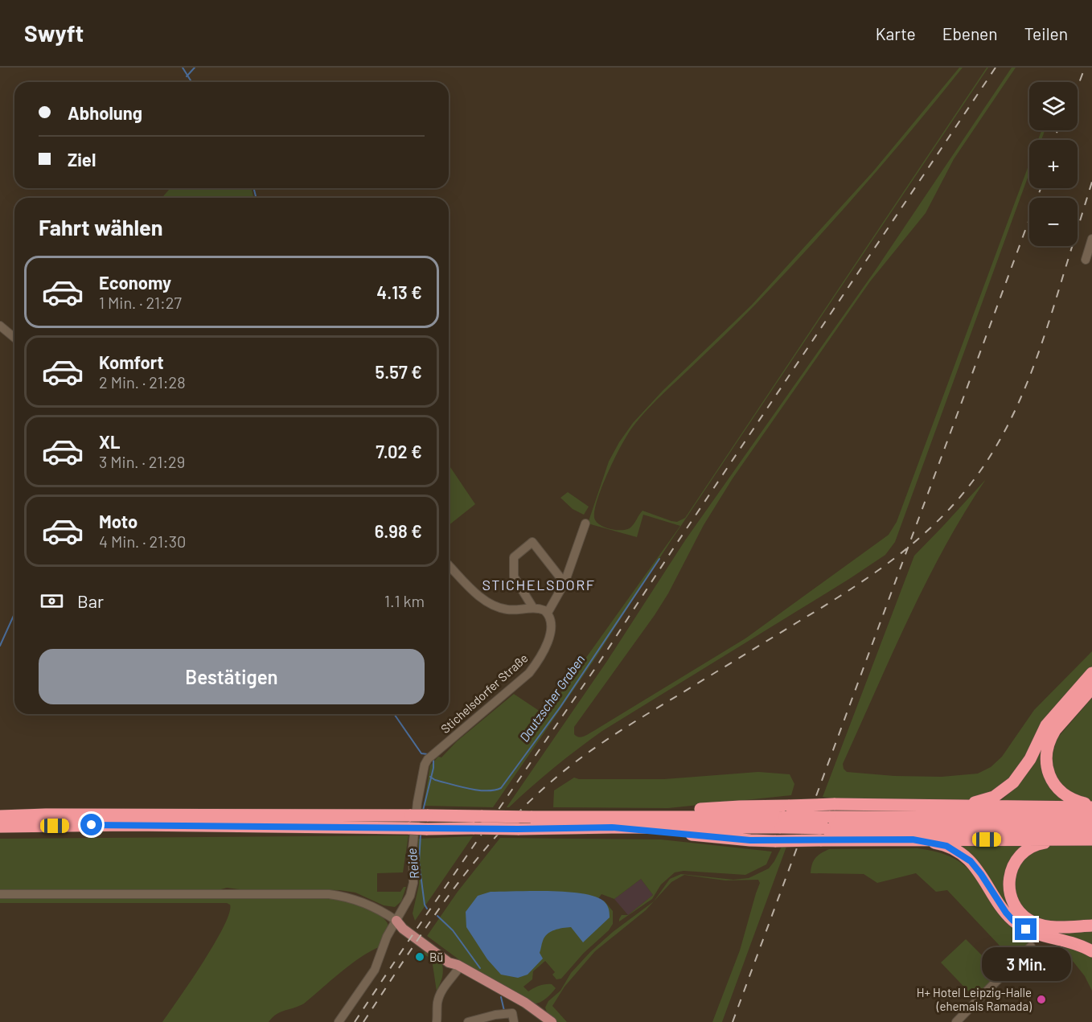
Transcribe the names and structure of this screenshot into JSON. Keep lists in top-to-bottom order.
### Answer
{
  "streets": {
    "street": ["Stichelsdorfer Straße"]
  },
  "districts": ["STICHELSDORF"],
  "water": ["Dautzscher Graben", "Reide"],
  "places": ["Bü", "H+ Hotel Leipzig-Halle (ehemals Ramada)"],
  "page": {
    "header": "Swyft",
    "nav": ["Karte", "Ebenen", "Teilen"],
    "map_buttons": ["+", "−"],
    "banner": ["Abholung", "Ziel"],
    "heading": "Fahrt wählen",
    "list": [
      {
        "name": "Economy",
        "note": "1 Min. · 21:27",
        "value": "4.13 €"
      },
      {
        "name": "Komfort",
        "note": "2 Min. · 21:28",
        "value": "5.57 €"
      },
      {
        "name": "XL",
        "note": "3 Min. · 21:29",
        "value": "7.02 €"
      },
      {
        "name": "Moto",
        "note": "4 Min. · 21:30",
        "value": "6.98 €"
      }
    ],
    "pay": ["Bar", "1.1 km"],
    "buttons": "Bestätigen",
    "bubble": "3 Min."
  }
}
